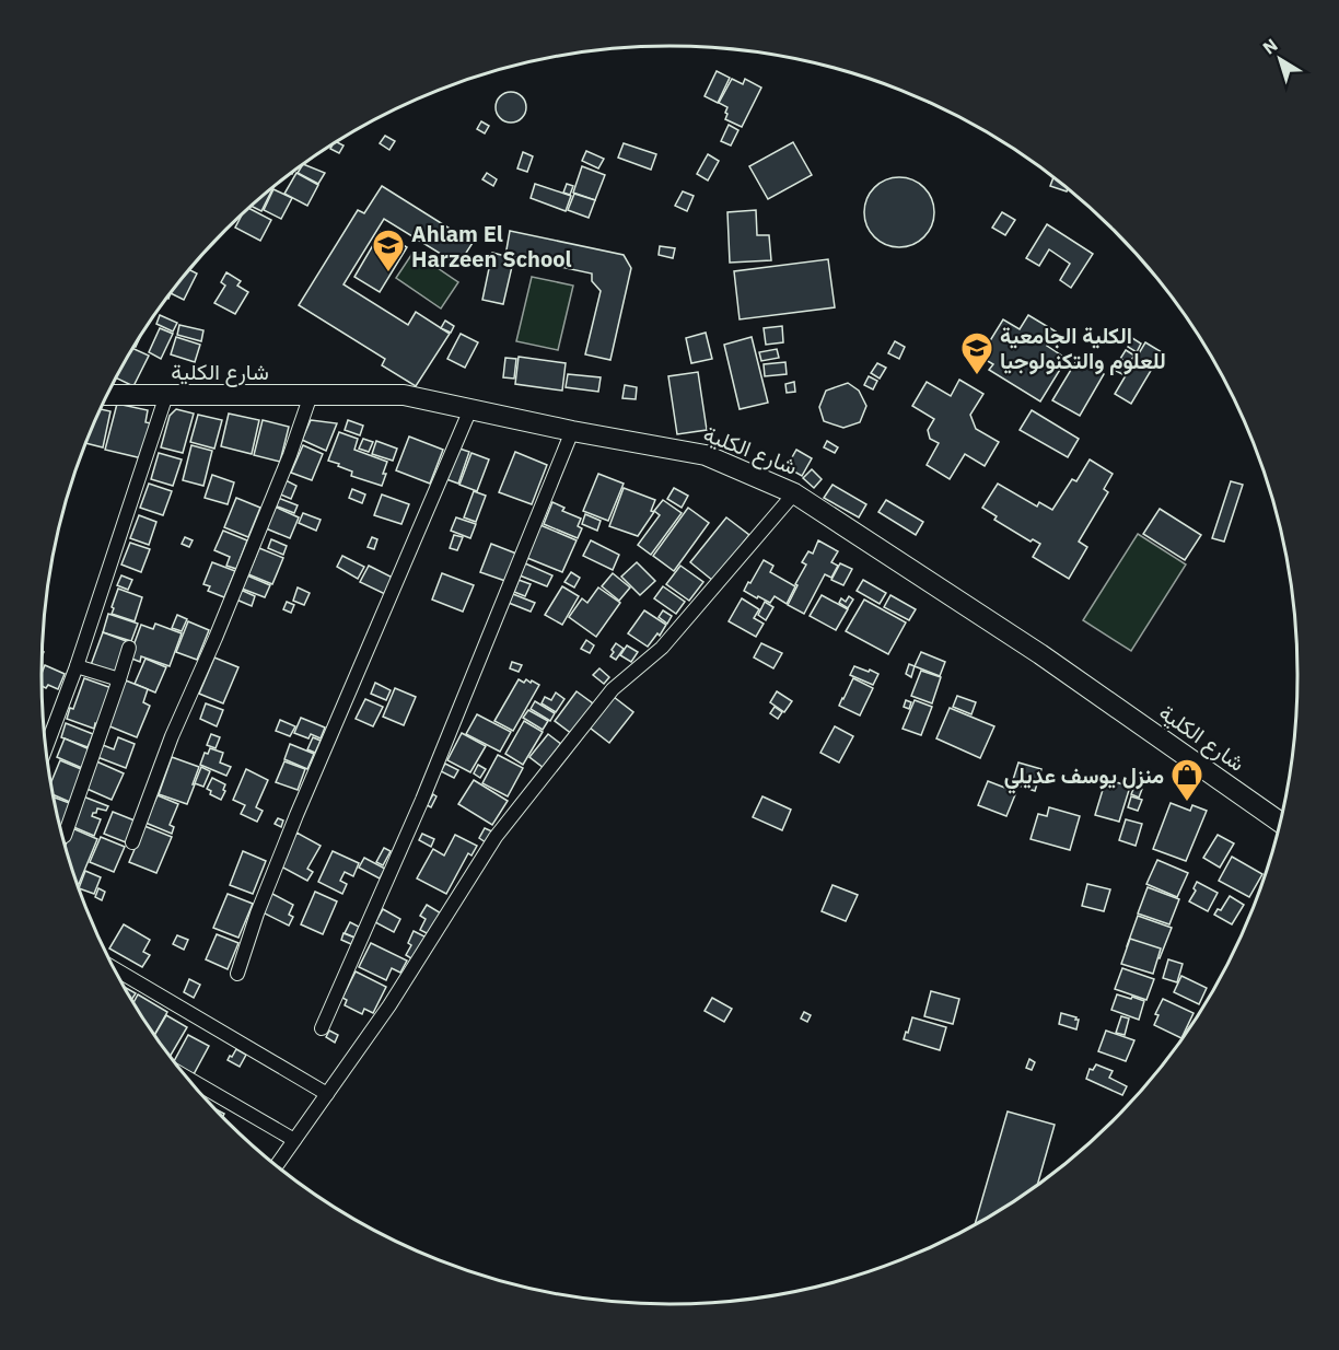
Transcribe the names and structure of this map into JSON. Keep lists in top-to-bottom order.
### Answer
{
  "streets": {
    "street": ["شارع الكلية"]
  },
  "places": {
    "school or university": ["Ahlam El Harzeen School", "الكلية الجامعية للعلوم والتكنولوجيا"],
    "shop": ["منزل يوسف عديلي"]
  },
  "north": "top left"
}
